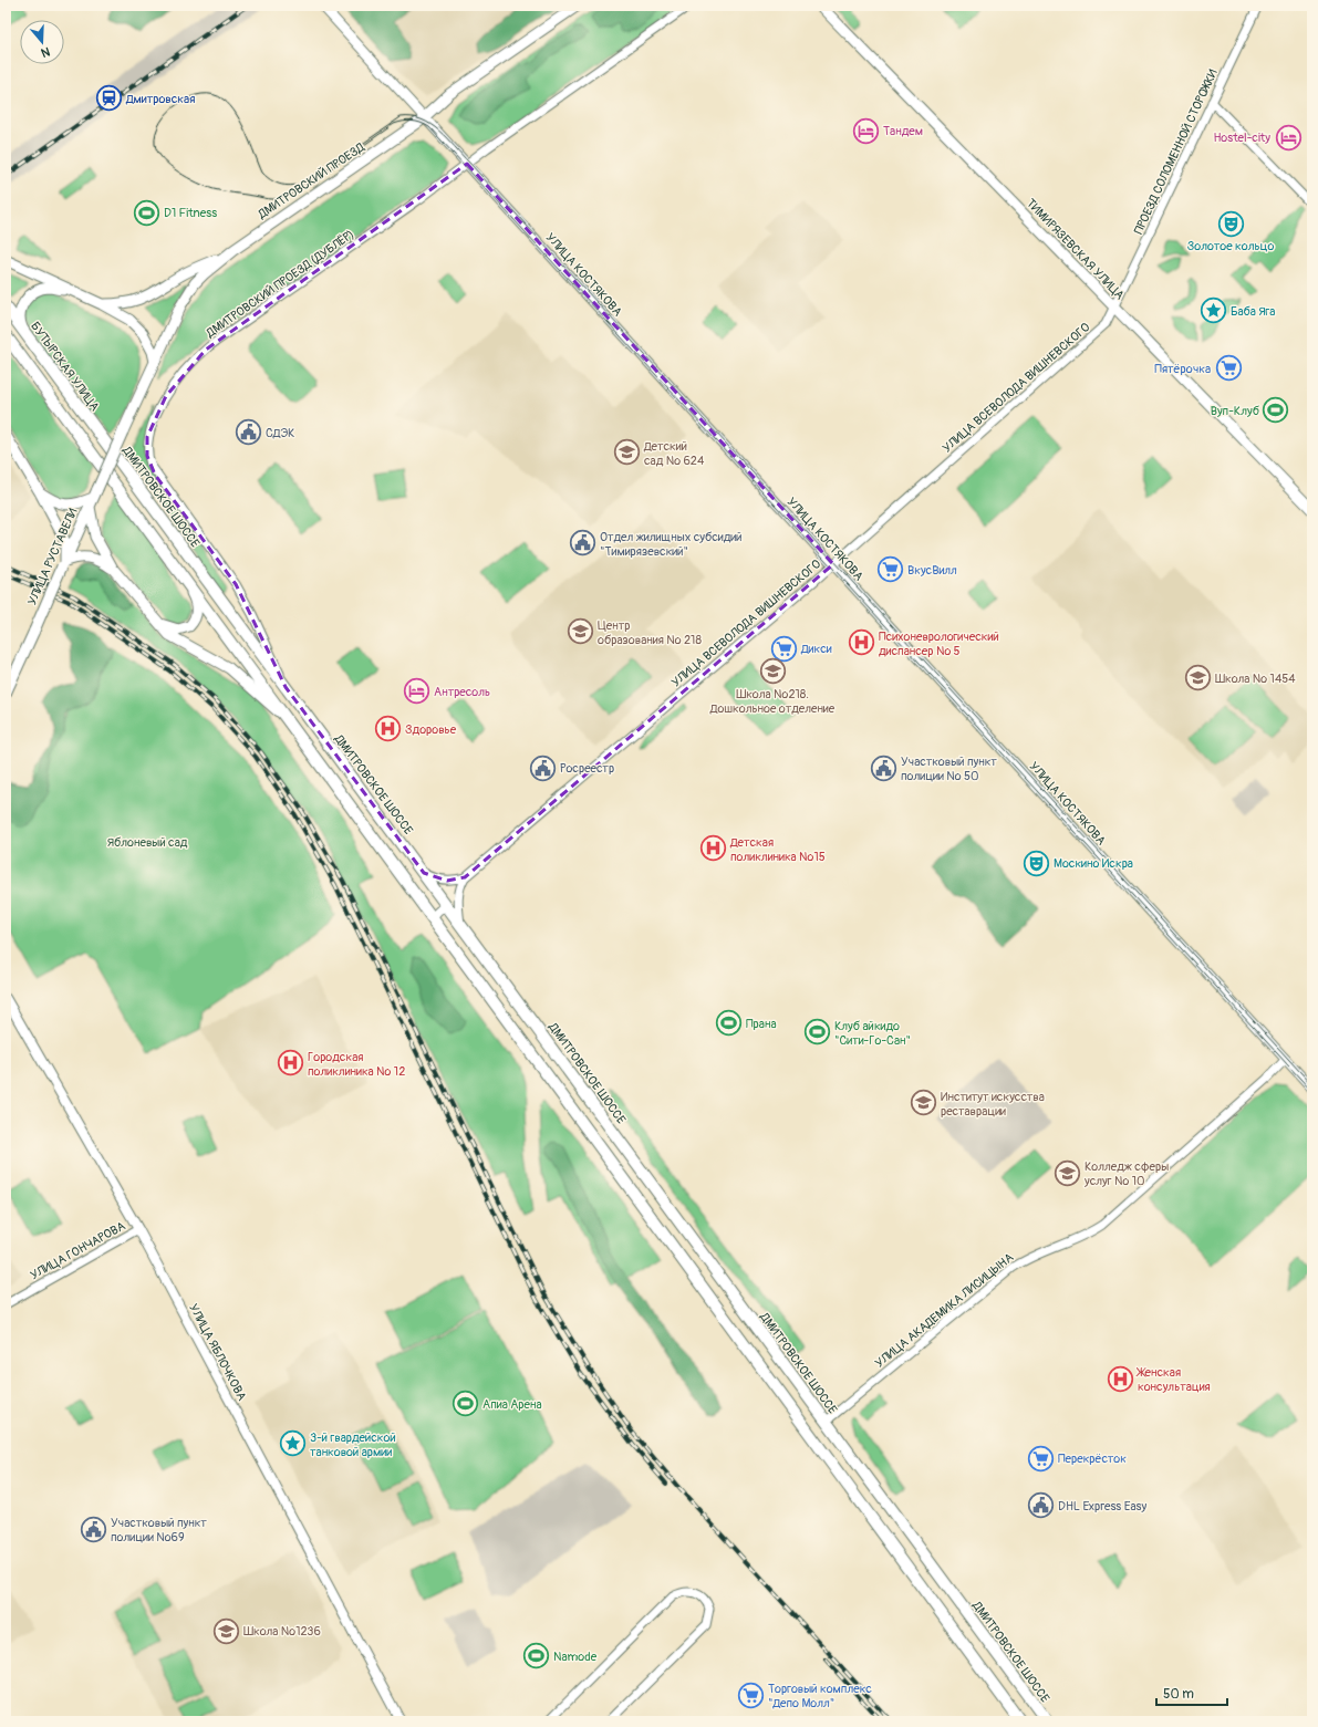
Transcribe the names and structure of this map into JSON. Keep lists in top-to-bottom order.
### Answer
{
  "streets": {
    "main road": [
      "ДМИТРОВСКИЙ ПРОЕЗД",
      "ТИМИРЯЗЕВСКАЯ УЛИЦА",
      "БУТЫРСКАЯ УЛИЦА",
      "ДМИТРОВСКОЕ ШОССЕ",
      "УЛИЦА РУСТАВЕЛИ"
    ],
    "street": [
      "ПРОЕЗД СОЛОМЕННОЙ СТОРОЖКИ",
      "УЛИЦА КОСТЯКОВА",
      "ДМИТРОВСКИЙ ПРОЕЗД (ДУБЛЁР)",
      "УЛИЦА ВСЕВОЛОДА ВИШНЕВСКОГО",
      "УЛИЦА ГОНЧАРОВА",
      "УЛИЦА АКАДЕМИКА ЛИСИЦЫНА",
      "УЛИЦА ЯБЛОЧКОВА"
    ]
  },
  "crossings": [
    ["ПРОЕЗД СОЛОМЕННОЙ СТОРОЖКИ", "ТИМИРЯЗЕВСКАЯ УЛИЦА"],
    ["ПРОЕЗД СОЛОМЕННОЙ СТОРОЖКИ", "УЛИЦА ВСЕВОЛОДА ВИШНЕВСКОГО"],
    ["ДМИТРОВСКИЙ ПРОЕЗД", "УЛИЦА КОСТЯКОВА"],
    ["ДМИТРОВСКИЙ ПРОЕЗД", "УЛИЦА РУСТАВЕЛИ"],
    ["ТИМИРЯЗЕВСКАЯ УЛИЦА", "УЛИЦА ВСЕВОЛОДА ВИШНЕВСКОГО"],
    ["УЛИЦА КОСТЯКОВА", "ДМИТРОВСКИЙ ПРОЕЗД (ДУБЛЁР)"],
    ["УЛИЦА КОСТЯКОВА", "УЛИЦА ВСЕВОЛОДА ВИШНЕВСКОГО"],
    ["УЛИЦА КОСТЯКОВА", "УЛИЦА АКАДЕМИКА ЛИСИЦЫНА"],
    ["ДМИТРОВСКИЙ ПРОЕЗД (ДУБЛЁР)", "ДМИТРОВСКОЕ ШОССЕ"],
    ["БУТЫРСКАЯ УЛИЦА", "ДМИТРОВСКОЕ ШОССЕ"],
    ["ДМИТРОВСКОЕ ШОССЕ", "УЛИЦА АКАДЕМИКА ЛИСИЦЫНА"],
    ["УЛИЦА ГОНЧАРОВА", "УЛИЦА ЯБЛОЧКОВА"]
  ],
  "parks": ["Яблоневый сад"],
  "places": {
    "station": ["Дмитровская"],
    "hotel": ["Тандем", "Hostel-city", "Антресоль"],
    "sports": [
      "D1 Fitness",
      "Вуп-Клуб",
      "Прана",
      "Клуб айкидо \"Сити-Го-Сан\"",
      "Апиа Арена",
      "Namode"
    ],
    "theatre": ["Золотое кольцо", "Москино Искра"],
    "place": ["Баба Яга", "3-й гвардейской танковой армии"],
    "supermarket": [
      "Пятёрочка",
      "ВкусВилл",
      "Дикси",
      "Перекрёсток",
      "Торговый комплекс \"Депо Молл\""
    ],
    "public building": [
      "СДЭК",
      "Отдел жилищных субсидий \"Тимирязевский\"",
      "Росреестр",
      "Участковый пункт полиции № 50",
      "DHL Express Easy",
      "Участковый пункт полиции №69"
    ],
    "school or university": [
      "Детский сад № 624",
      "Центр образования № 218",
      "Школа №218. Дошкольное отделение",
      "Школа № 1454",
      "Институт искусства реставрации",
      "Колледж сферы услуг № 10",
      "Школа №1236"
    ],
    "hospital": [
      "Психоневрологический диспансер № 5",
      "Здоровье",
      "Детская поликлиника №15",
      "Городская поликлиника № 12",
      "Женская консультация"
    ]
  },
  "scale_bar": "50 m",
  "north": "bottom"
}
